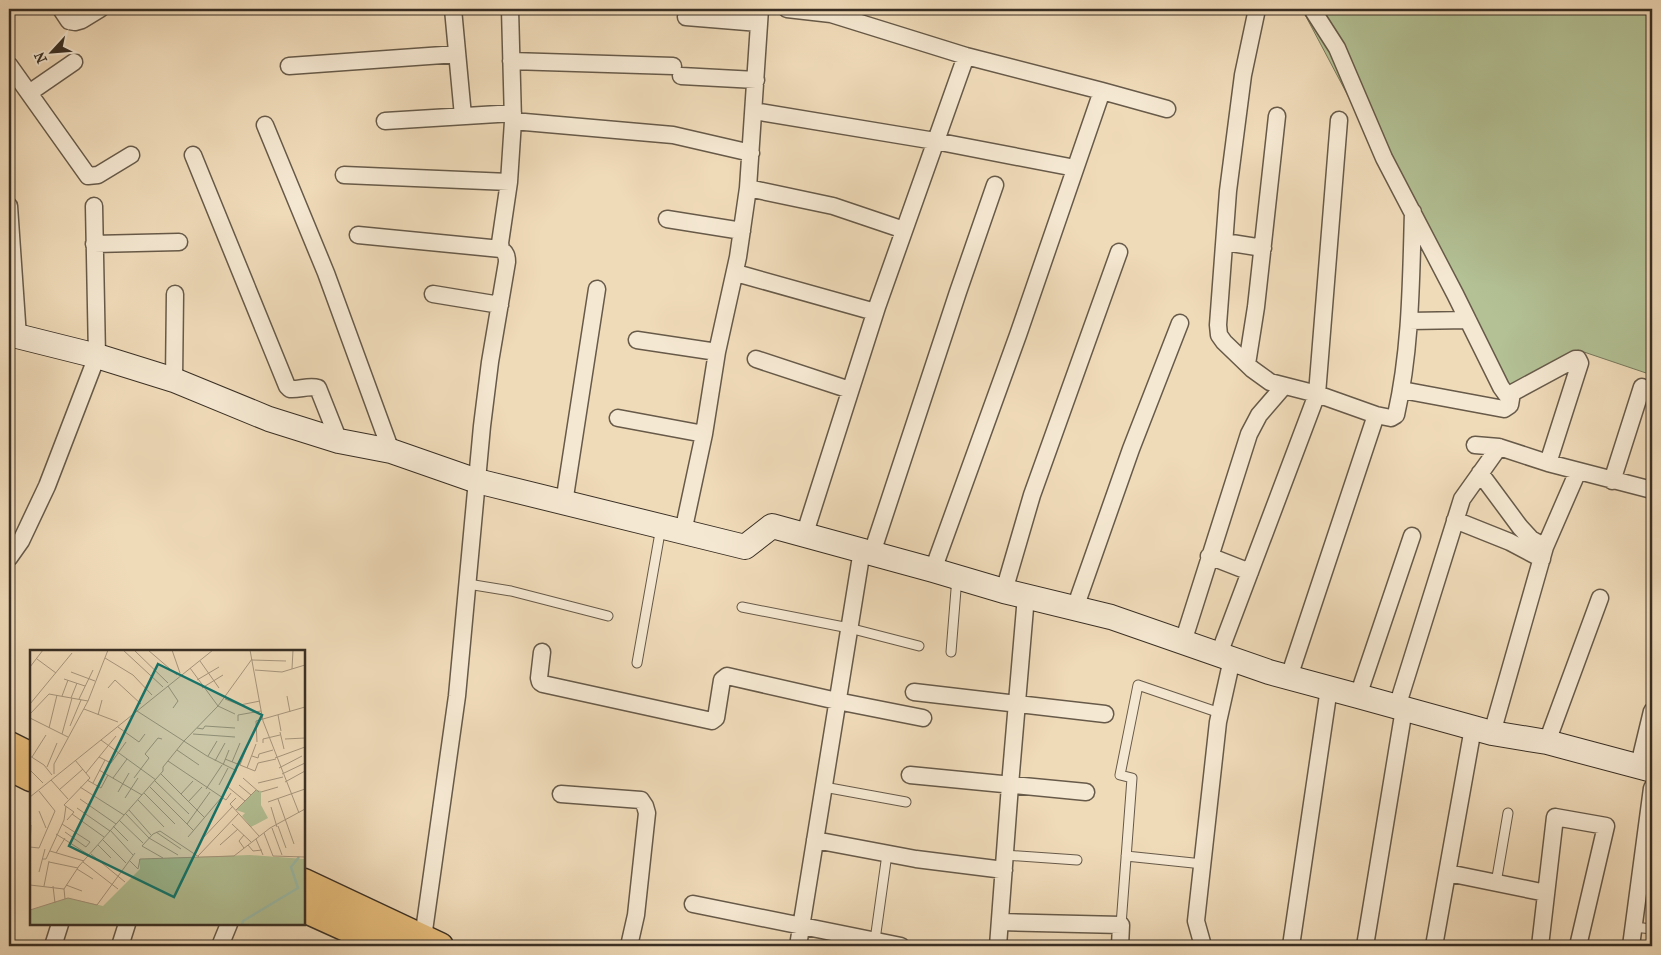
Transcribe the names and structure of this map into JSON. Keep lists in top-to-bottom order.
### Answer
{
  "north": "bottom left"
}
